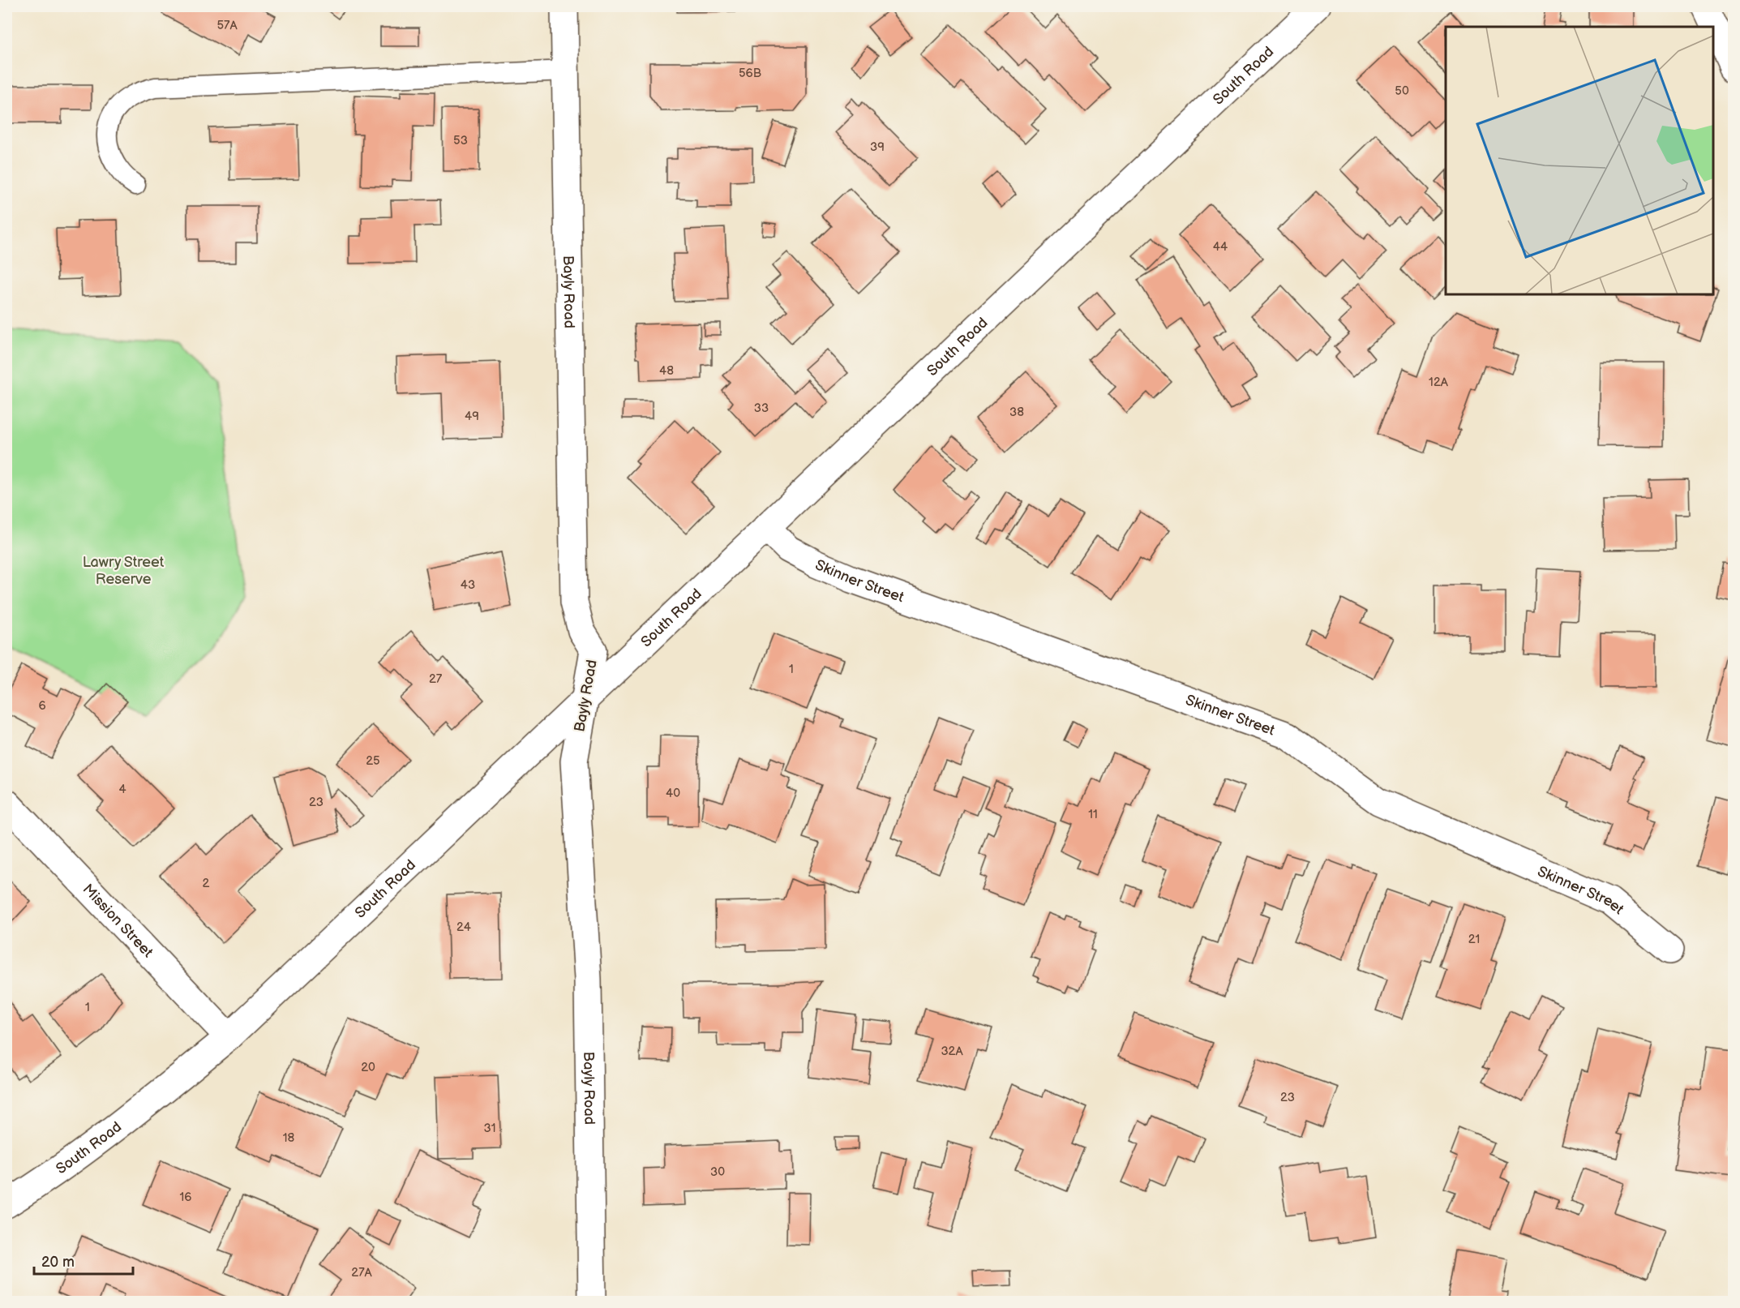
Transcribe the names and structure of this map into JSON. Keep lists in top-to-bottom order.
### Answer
{
  "streets": {
    "street": [
      "South Road",
      "Bayly Road",
      "Skinner Street",
      "Mission Street"
    ]
  },
  "crossings": [
    ["South Road", "Bayly Road"],
    ["South Road", "Skinner Street"],
    ["South Road", "Mission Street"]
  ],
  "parks": ["Lawry Street Reserve"],
  "house_numbers": [
    "57A",
    "56B",
    "50",
    "53",
    "39",
    "44",
    "48",
    "12A",
    "33",
    "38",
    "49",
    "43",
    "1",
    "27",
    "6",
    "25",
    "4",
    "40",
    "23",
    "11",
    "2",
    "24",
    "21",
    "1",
    "32A",
    "20",
    "23",
    "31",
    "18",
    "30",
    "16",
    "27A"
  ],
  "scale_bar": "20 m"
}
